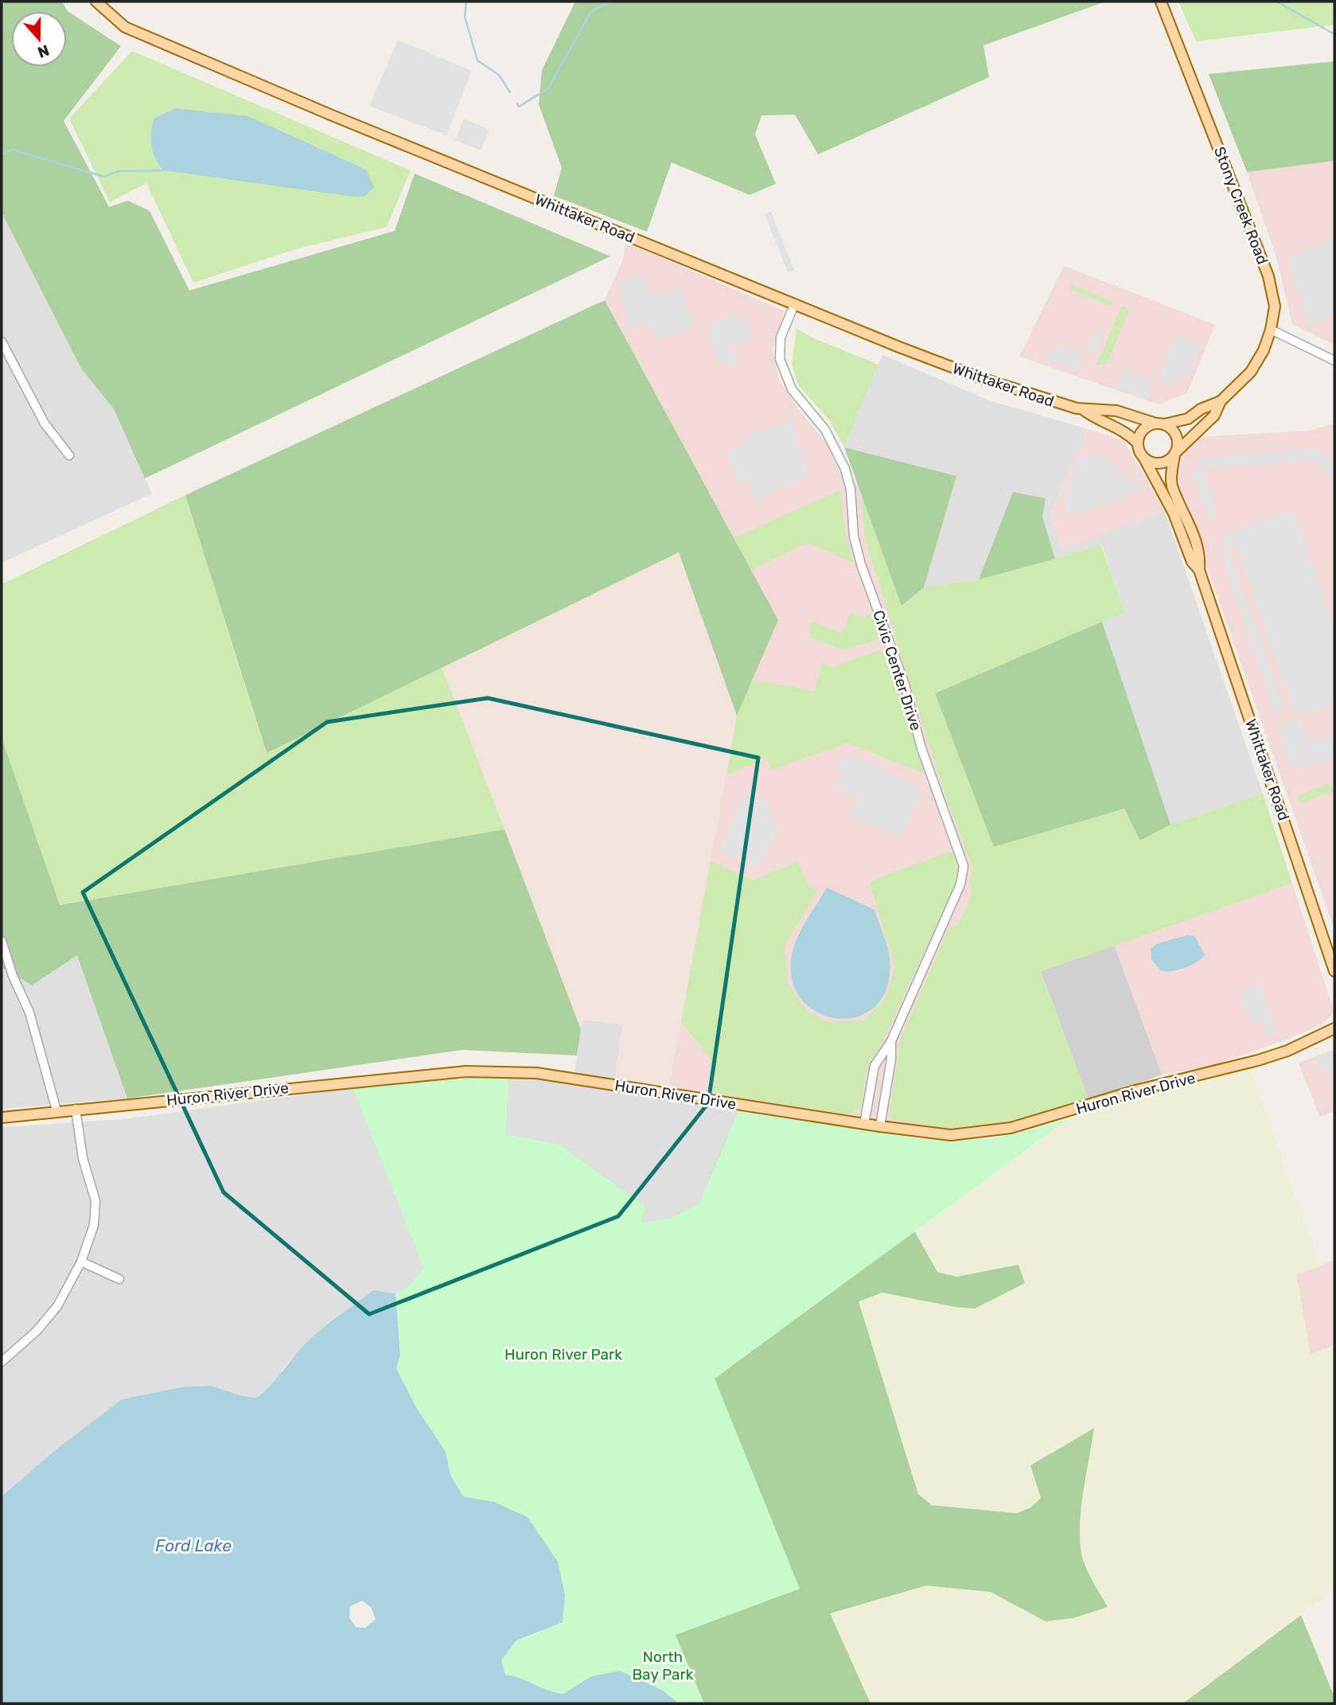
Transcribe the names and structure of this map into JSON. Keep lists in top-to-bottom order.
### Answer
{
  "streets": {
    "main road": ["Stony Creek Road", "Whittaker Road", "Huron River Drive"],
    "street": ["Civic Center Drive"]
  },
  "crossings": [
    ["Stony Creek Road", "Whittaker Road"],
    ["Whittaker Road", "Civic Center Drive"],
    ["Civic Center Drive", "Huron River Drive"]
  ],
  "water": ["Ford Lake"],
  "parks": ["Huron River Park", "North Bay Park"],
  "north": "bottom"
}
